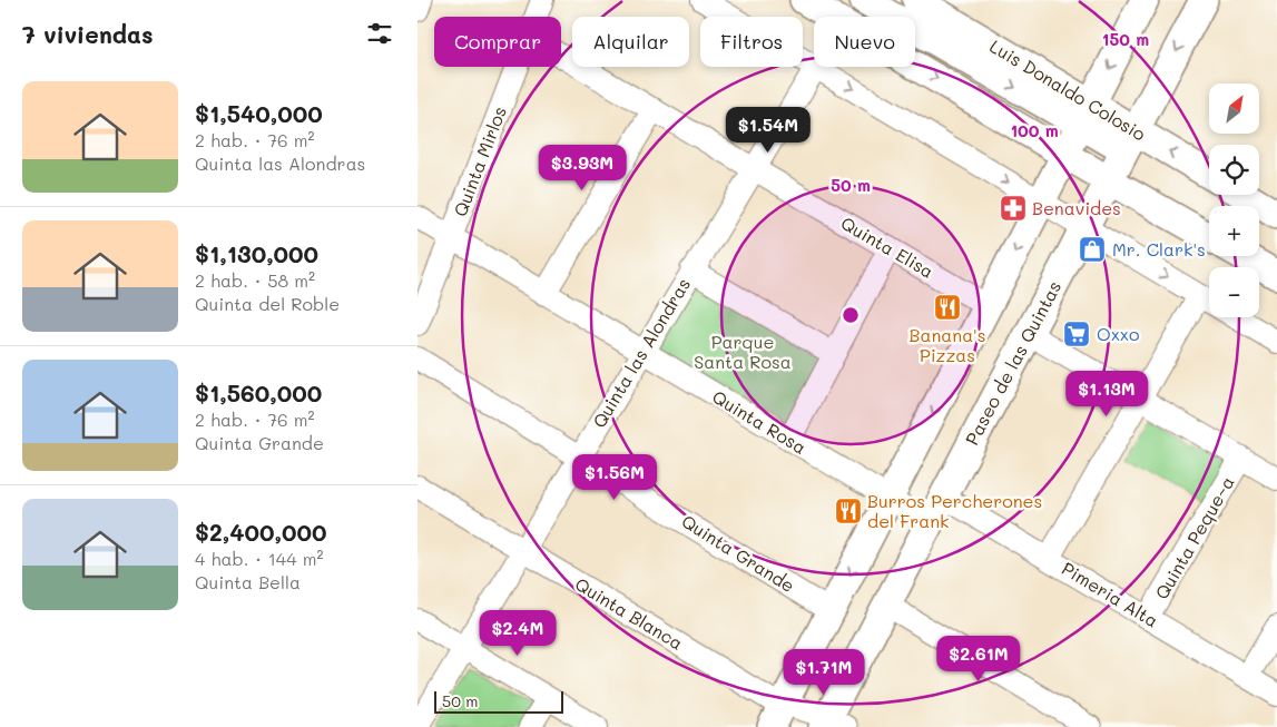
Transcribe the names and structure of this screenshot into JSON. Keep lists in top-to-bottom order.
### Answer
{
  "streets": {
    "main road": ["Luis Donaldo Colosio", "Paseo de las Quintas"],
    "street": [
      "Quinta Mirlos",
      "Quinta Elisa",
      "Quinta las Alondras",
      "Quinta Rosa",
      "Quinta Peque~a",
      "Quinta Grande",
      "Pimeria Alta",
      "Quinta Blanca"
    ]
  },
  "crossings": [
    ["Luis Donaldo Colosio", "Paseo de las Quintas"],
    ["Quinta Mirlos", "Quinta Rosa"],
    ["Quinta Elisa", "Quinta las Alondras"],
    ["Quinta las Alondras", "Quinta Rosa"],
    ["Quinta las Alondras", "Quinta Grande"],
    ["Quinta las Alondras", "Quinta Blanca"],
    ["Paseo de las Quintas", "Quinta Rosa"],
    ["Paseo de las Quintas", "Pimeria Alta"],
    ["Paseo de las Quintas", "Quinta Blanca"],
    ["Quinta Peque~a", "Pimeria Alta"]
  ],
  "parks": ["Parque Santa Rosa"],
  "places": {
    "pharmacy": ["Benavides"],
    "shop": ["Mr. Clark's"],
    "restaurant": ["Banana's Pizzas", "Burros Percherones del Frank"],
    "supermarket": ["Oxxo"]
  },
  "scale_bar": "50 m",
  "north": "top right",
  "page": {
    "heading": "7 viviendas",
    "chip": [
      "Comprar",
      "Alquilar",
      "Filtros",
      "Nuevo"
    ],
    "list": [
      {
        "name": "$1,540,000",
        "note": "2 hab. · 76 m² · Quinta las Alondras"
      },
      {
        "name": "$1,130,000",
        "note": "2 hab. · 58 m² · Quinta del Roble"
      },
      {
        "name": "$1,560,000",
        "note": "2 hab. · 76 m² · Quinta Grande"
      },
      {
        "name": "$2,400,000",
        "note": "4 hab. · 144 m² · Quinta Bella"
      }
    ],
    "map_buttons": ["+", "−"],
    "price": [
      "$1.54M",
      "$3.93M",
      "$1.13M",
      "$1.56M",
      "$2.4M",
      "$2.61M",
      "$1.71M"
    ],
    "scale": "50 m"
  },
  "rings": ["150 m", "100 m", "50 m"]
}
